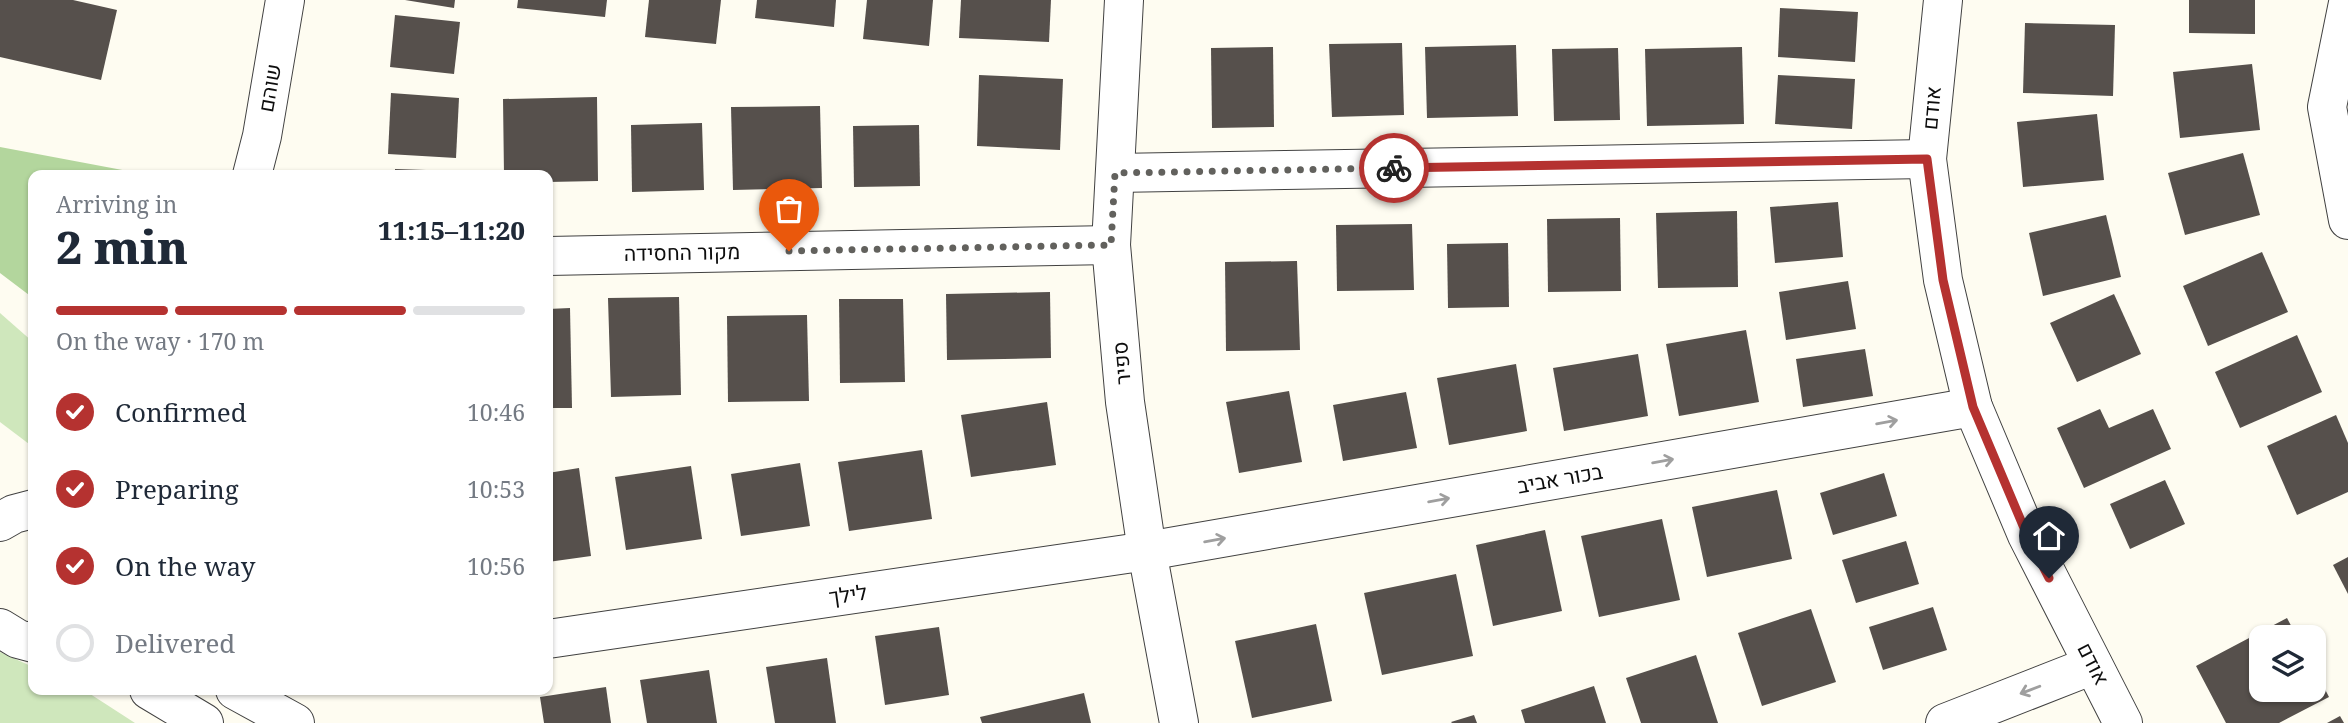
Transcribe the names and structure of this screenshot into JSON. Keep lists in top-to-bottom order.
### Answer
{
  "streets": {
    "street": [
      "שוהם",
      "אודם",
      "מקור החסידה",
      "ספיר",
      "בכור אביב",
      "לילך"
    ]
  },
  "crossings": [
    ["אודם", "בכור אביב"],
    ["מקור החסידה", "ספיר"],
    ["ספיר", "בכור אביב"],
    ["ספיר", "לילך"],
    ["בכור אביב", "לילך"]
  ],
  "page": {
    "heading": ["2 min", "Arriving in", "11:15–11:20"],
    "bar": "On the way · 170 m",
    "list": [
      ["Confirmed", "10:46"],
      ["Preparing", "10:53"],
      ["On the way", "10:56"],
      "Delivered"
    ]
  }
}
